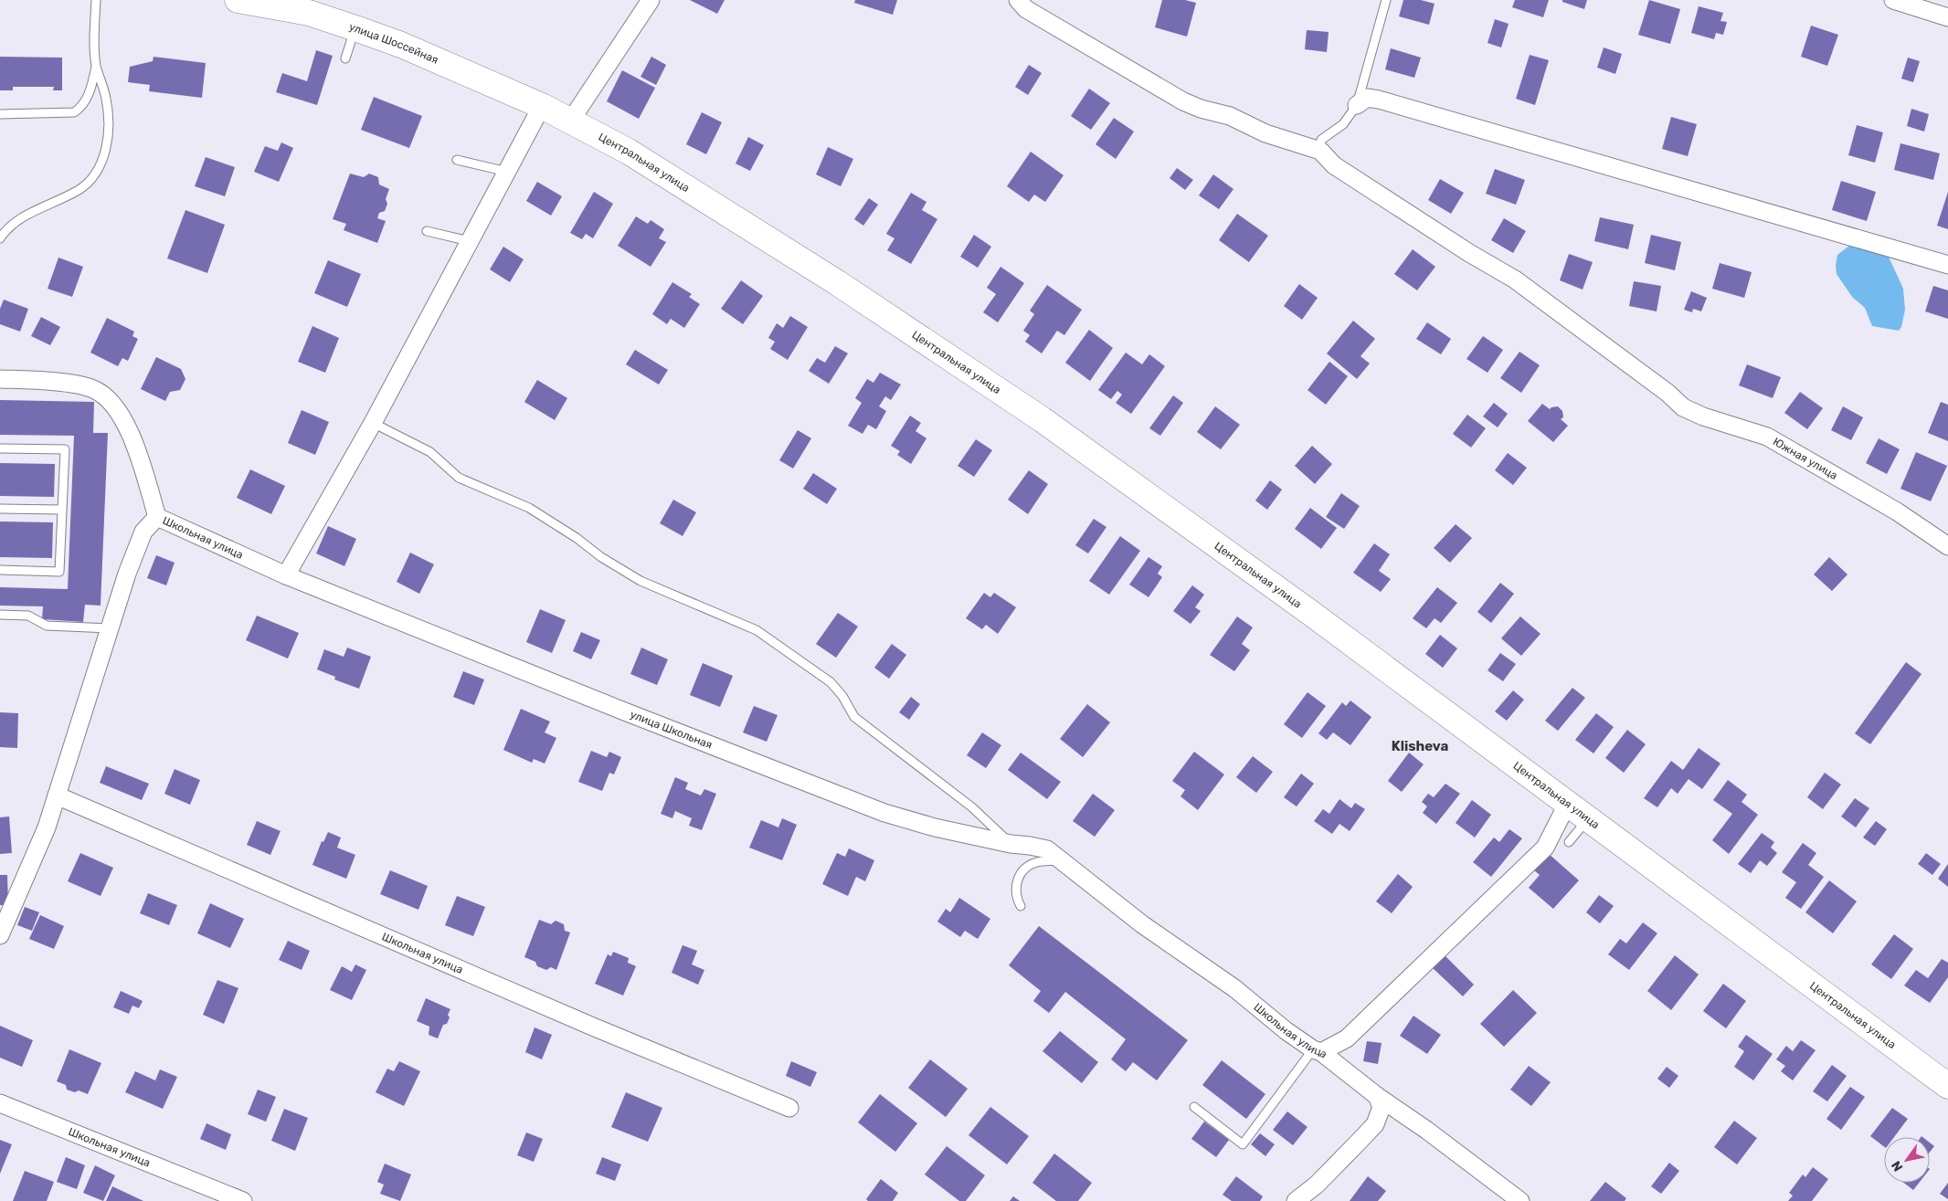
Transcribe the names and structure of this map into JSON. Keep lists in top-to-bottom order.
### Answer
{
  "streets": {
    "main road": ["улица Шоссейная", "Центральная улица"],
    "street": ["Южная улица", "Школьная улица", "улица Школьная"]
  },
  "crossings": [
    ["улица Шоссейная", "Центральная улица"],
    ["Школьная улица", "улица Школьная"]
  ],
  "districts": ["Klisheva"],
  "north": "bottom left"
}
